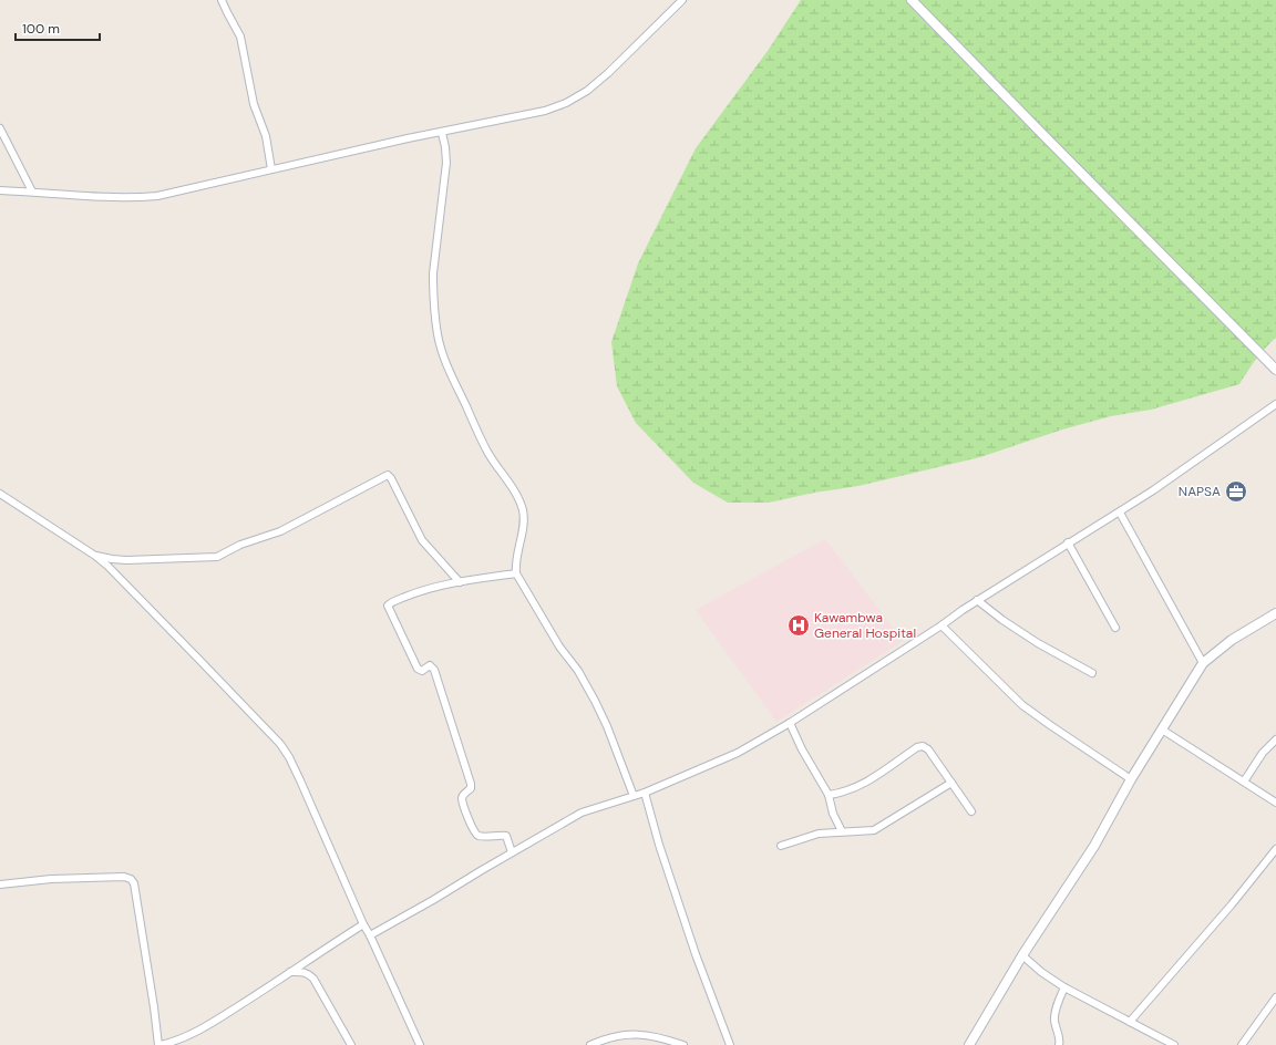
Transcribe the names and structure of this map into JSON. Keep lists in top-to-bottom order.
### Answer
{
  "places": {
    "office": ["NAPSA"],
    "hospital": ["Kawambwa General Hospital"]
  },
  "scale_bar": "100 m"
}
